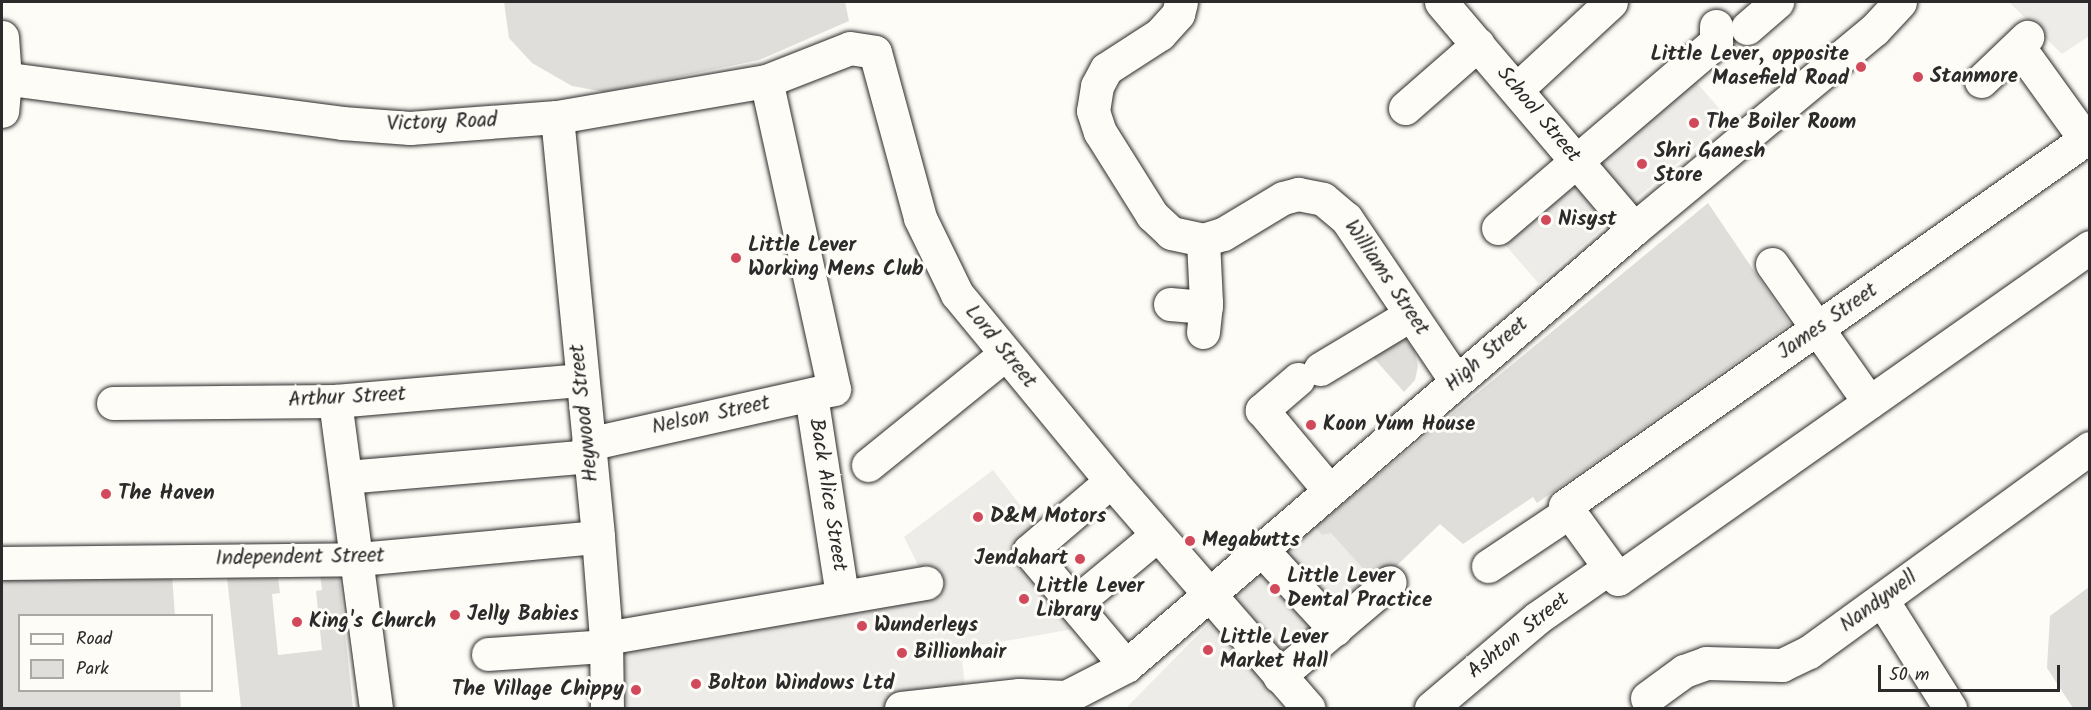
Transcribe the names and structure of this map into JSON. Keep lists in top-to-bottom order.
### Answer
{
  "streets": {
    "street": [
      "School Street",
      "Victory Road",
      "Williams Street",
      "James Street",
      "Lord Street",
      "High Street",
      "Arthur Street",
      "Heywood Street",
      "Nelson Street",
      "Back Alice Street",
      "Independent Street",
      "Nandywell",
      "Ashton Street"
    ]
  },
  "crossings": [
    ["School Street", "High Street"],
    ["Victory Road", "Lord Street"],
    ["Victory Road", "Heywood Street"],
    ["Victory Road", "Back Alice Street"],
    ["Williams Street", "High Street"],
    ["Lord Street", "High Street"],
    ["Arthur Street", "Heywood Street"],
    ["Heywood Street", "Nelson Street"],
    ["Heywood Street", "Independent Street"],
    ["Nelson Street", "Back Alice Street"]
  ],
  "places": [
    "Little Lever, opposite Masefield Road",
    "Stanmore",
    "The Boiler Room",
    "Shri Ganesh Store",
    "Nisyst",
    "Little Lever Working Mens Club",
    "Koon Yum House",
    "The Haven",
    "D&M Motors",
    "Megabutts",
    "Jendahart",
    "Little Lever Dental Practice",
    "Little Lever Library",
    "Jelly Babies",
    "King's Church",
    "Wunderleys",
    "Little Lever Market Hall",
    "Billionhair",
    "Bolton Windows Ltd",
    "The Village Chippy"
  ],
  "legend": ["Road", "Park"],
  "scale_bar": "50 m"
}
